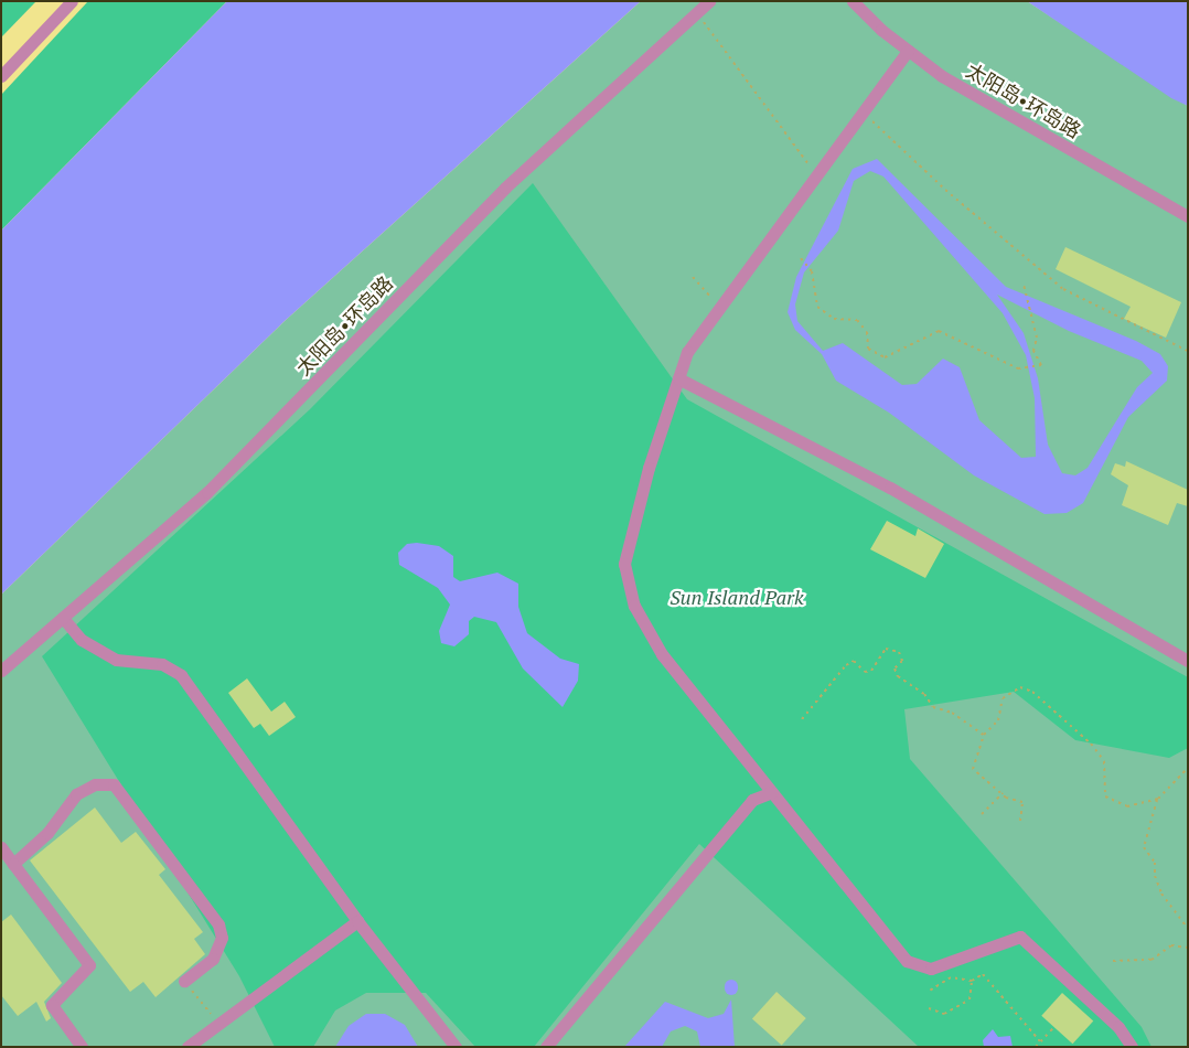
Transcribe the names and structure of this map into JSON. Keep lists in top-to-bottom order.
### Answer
{
  "streets": {
    "street": ["太阳岛•环岛路"]
  },
  "parks": ["Sun Island Park"]
}
